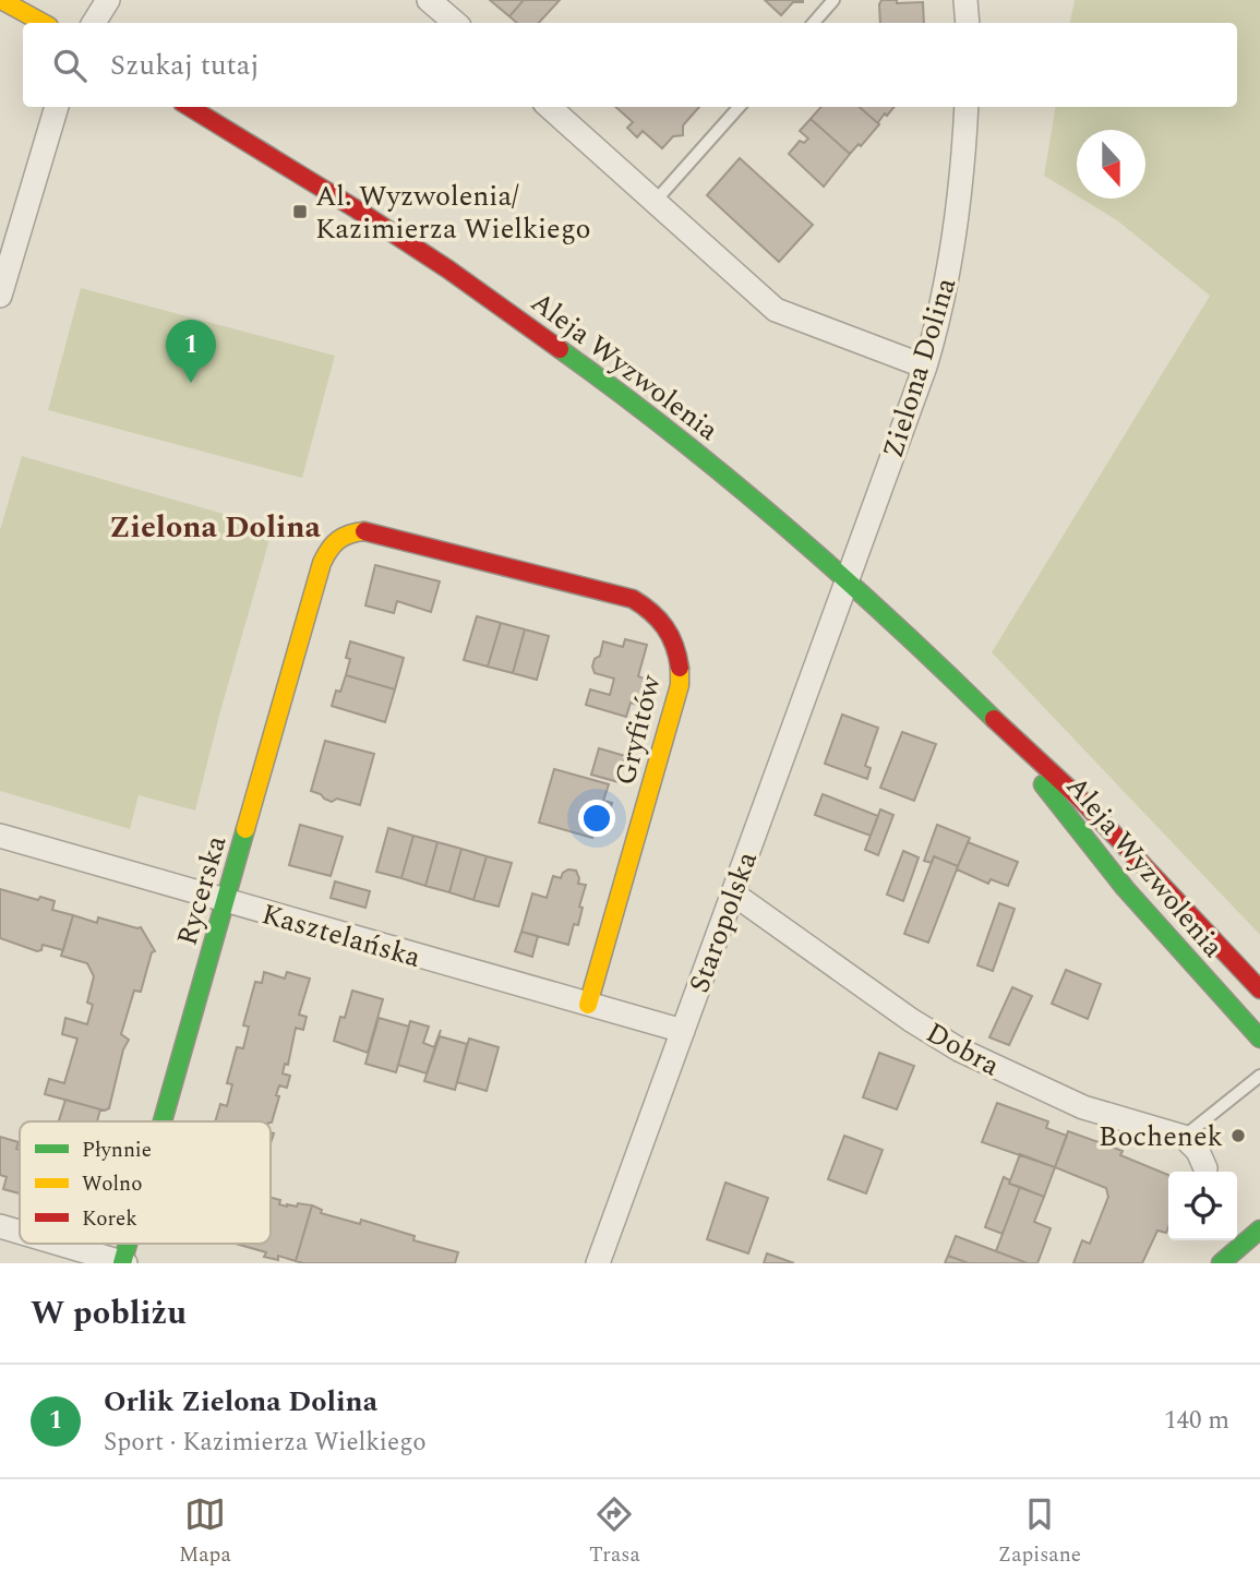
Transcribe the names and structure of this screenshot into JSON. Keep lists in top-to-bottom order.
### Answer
{
  "streets": {
    "street": [
      "Aleja Wyzwolenia",
      "Zielona Dolina",
      "Gryfitów",
      "Rycerska",
      "Staropolska",
      "Kasztelańska",
      "Dobra"
    ]
  },
  "crossings": [
    ["Aleja Wyzwolenia", "Zielona Dolina"],
    ["Aleja Wyzwolenia", "Staropolska"],
    ["Zielona Dolina", "Staropolska"],
    ["Gryfitów", "Rycerska"],
    ["Gryfitów", "Kasztelańska"],
    ["Rycerska", "Kasztelańska"],
    ["Staropolska", "Kasztelańska"],
    ["Staropolska", "Dobra"]
  ],
  "districts": ["Zielona Dolina"],
  "places": {
    "transit": ["Al. Wyzwolenia/ Kazimierza Wielkiego"],
    "other": ["Bochenek"]
  },
  "legend": ["Płynnie", "Wolno", "Korek"],
  "north": "bottom",
  "page": {
    "search": "Szukaj tutaj",
    "pins": "1",
    "heading": "W pobliżu",
    "list": [
      {
        "mark": "1",
        "name": "Orlik Zielona Dolina",
        "note": "Sport · Kazimierza Wielkiego",
        "value": "140 m"
      }
    ],
    "nav": ["Mapa", "Trasa", "Zapisane"]
  }
}
